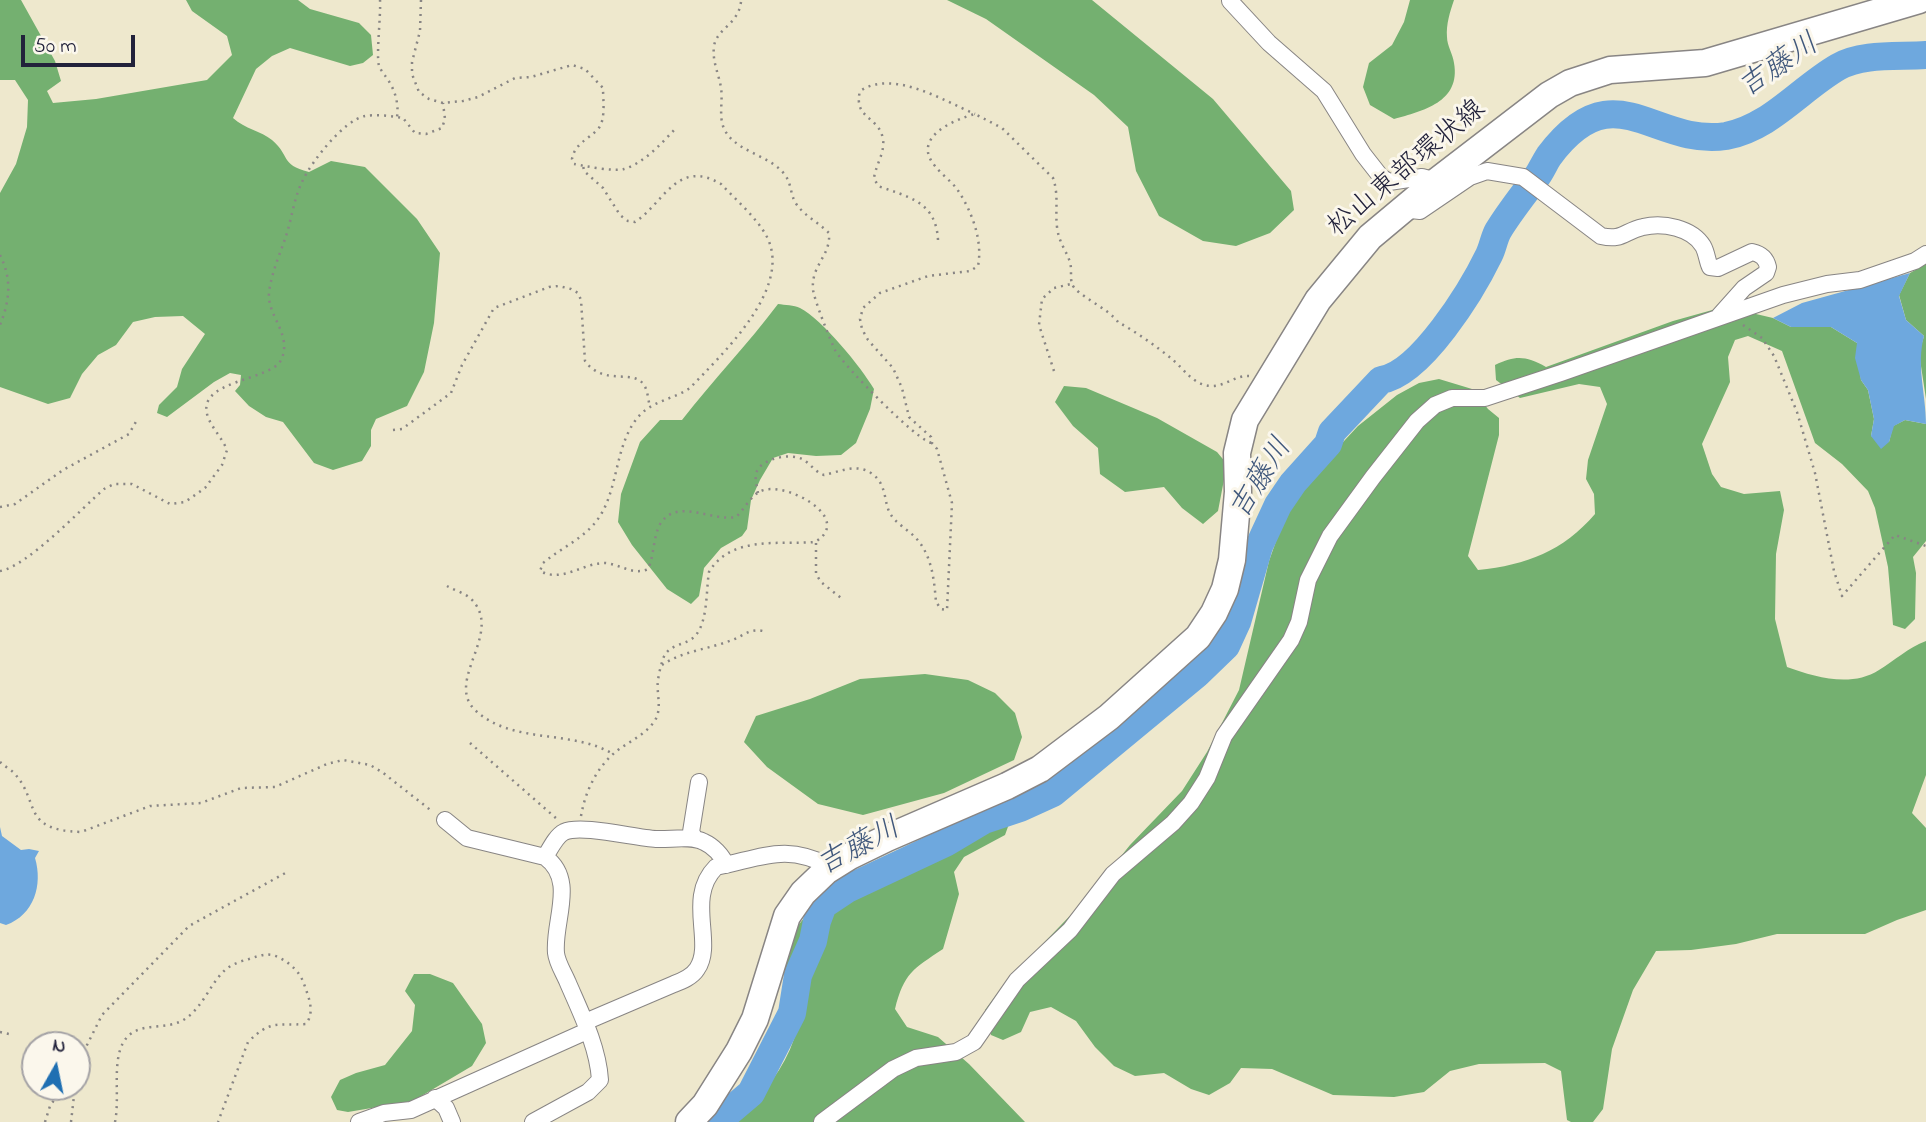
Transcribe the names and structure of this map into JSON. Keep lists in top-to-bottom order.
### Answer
{
  "streets": {
    "main road": ["松山東部環状線"]
  },
  "water": ["吉藤川"],
  "scale_bar": "50 m",
  "north": "top"
}
